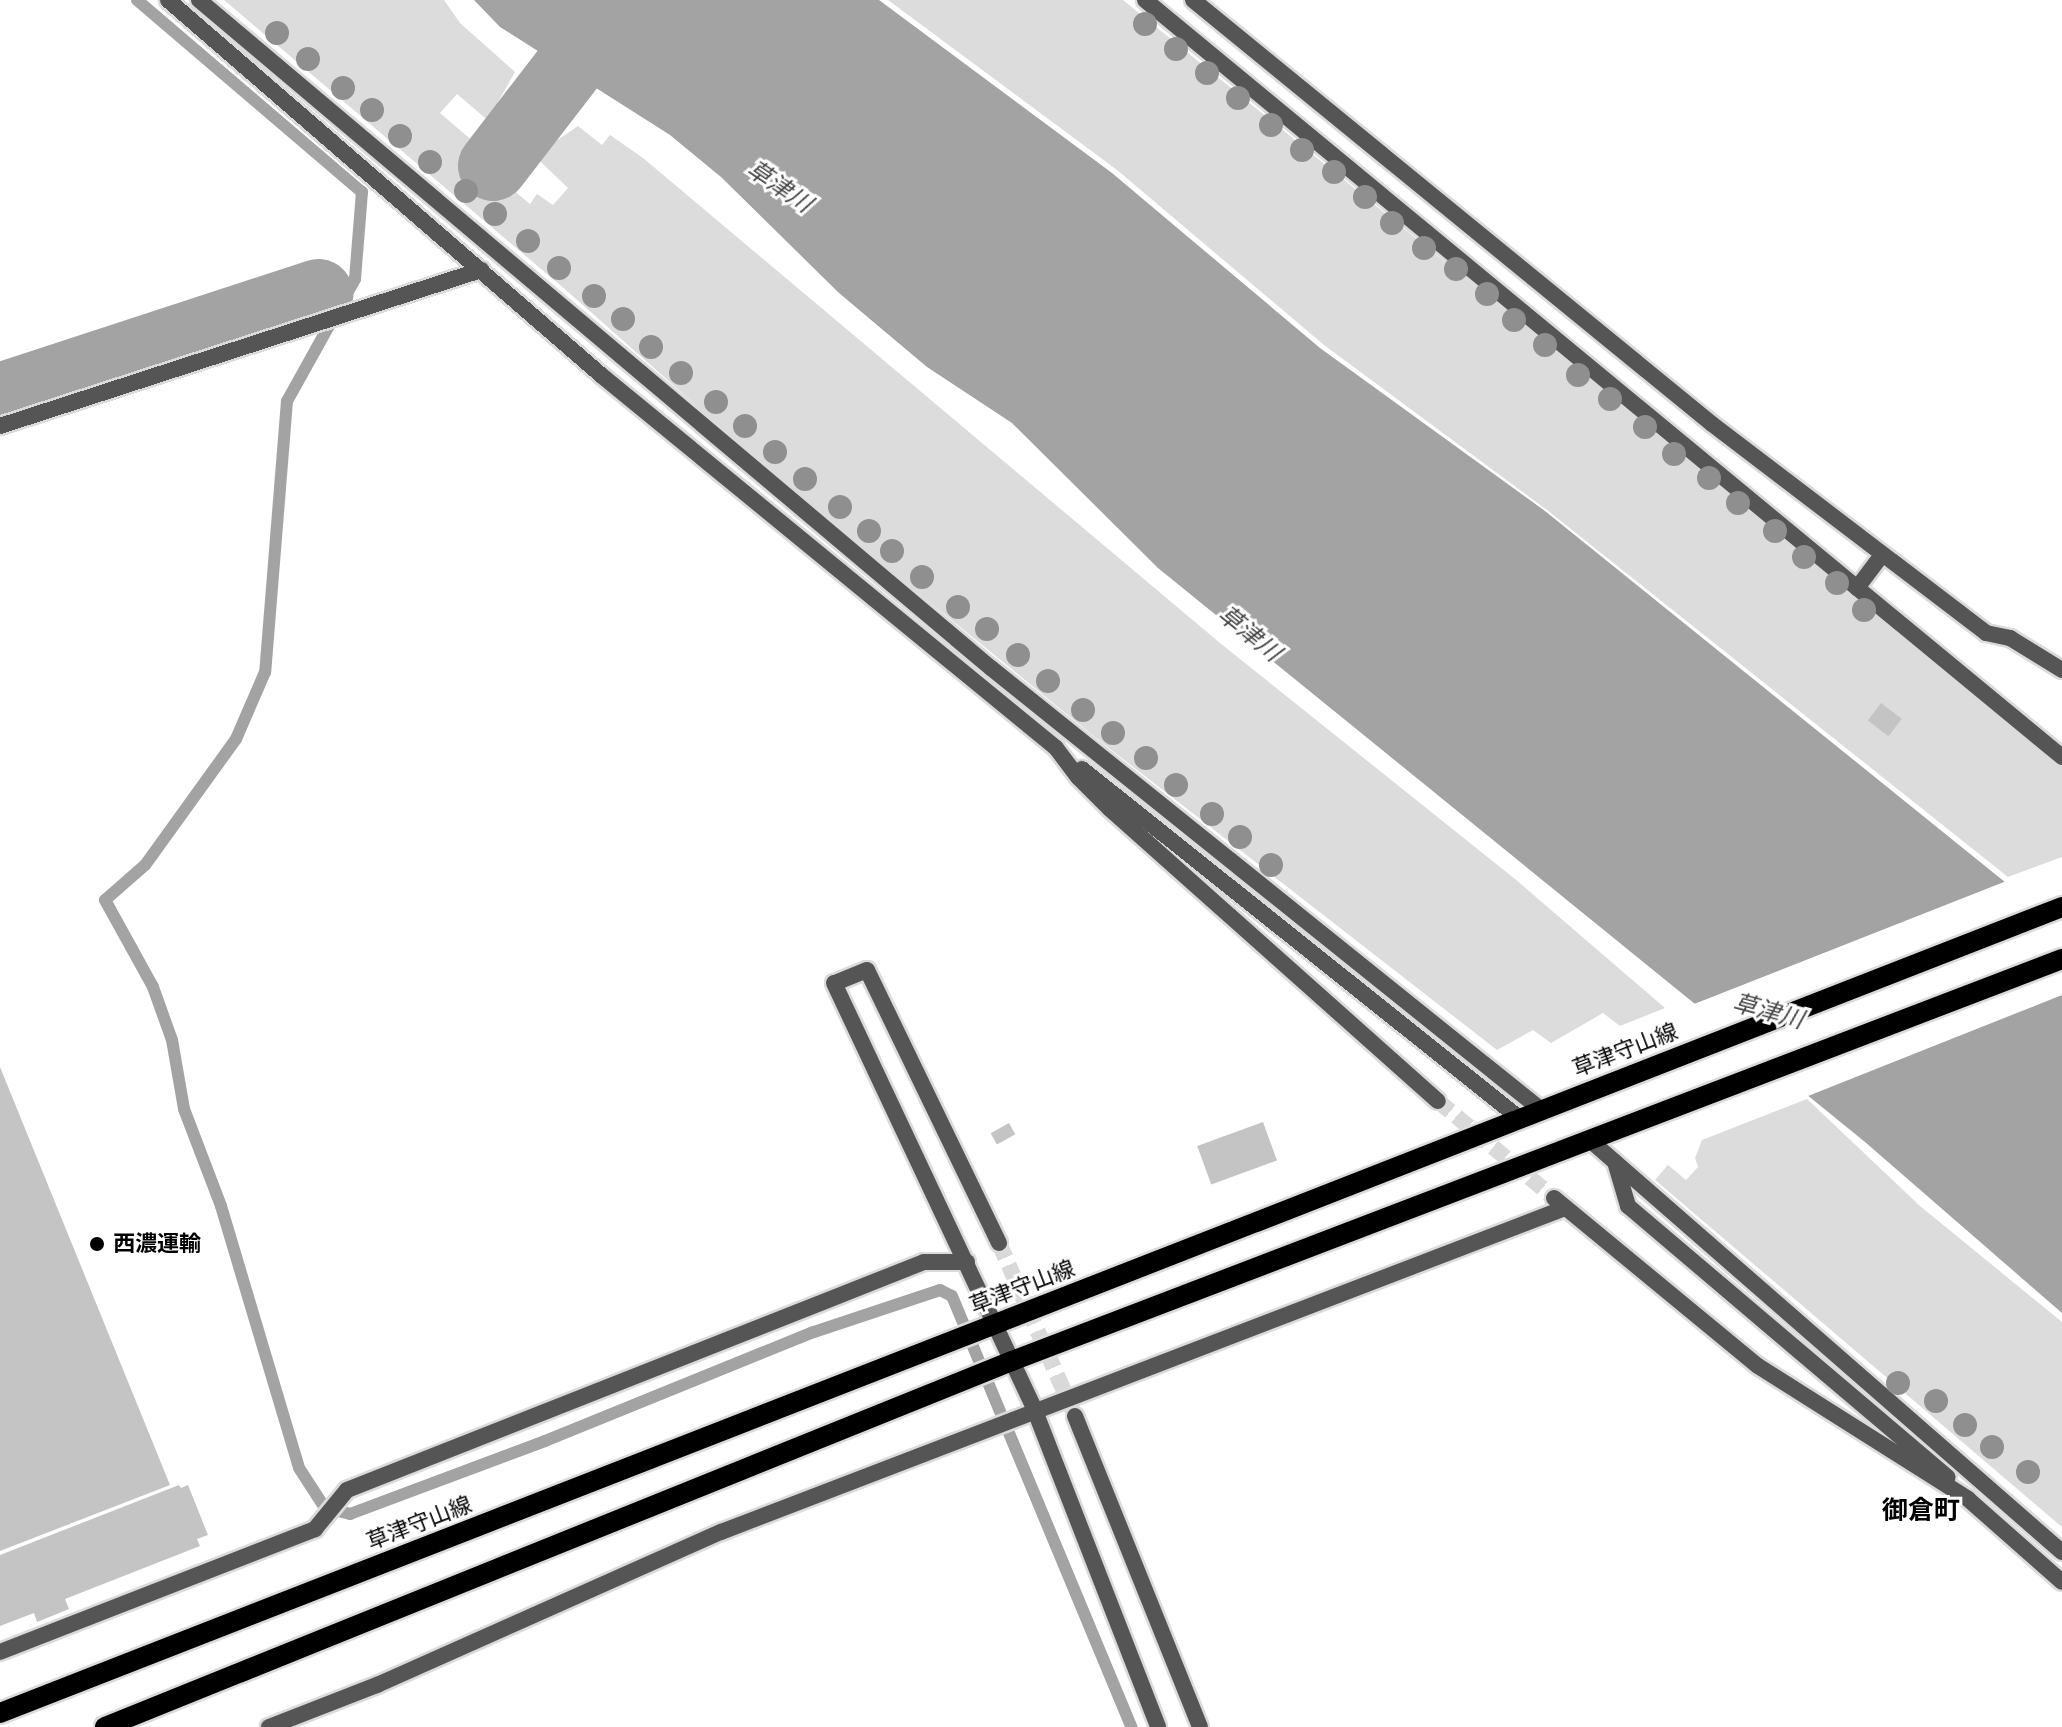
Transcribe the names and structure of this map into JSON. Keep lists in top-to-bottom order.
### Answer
{
  "streets": {
    "main road": ["草津守山線"]
  },
  "districts": ["御倉町"],
  "water": ["草津川"],
  "places": ["西濃運輸"]
}
